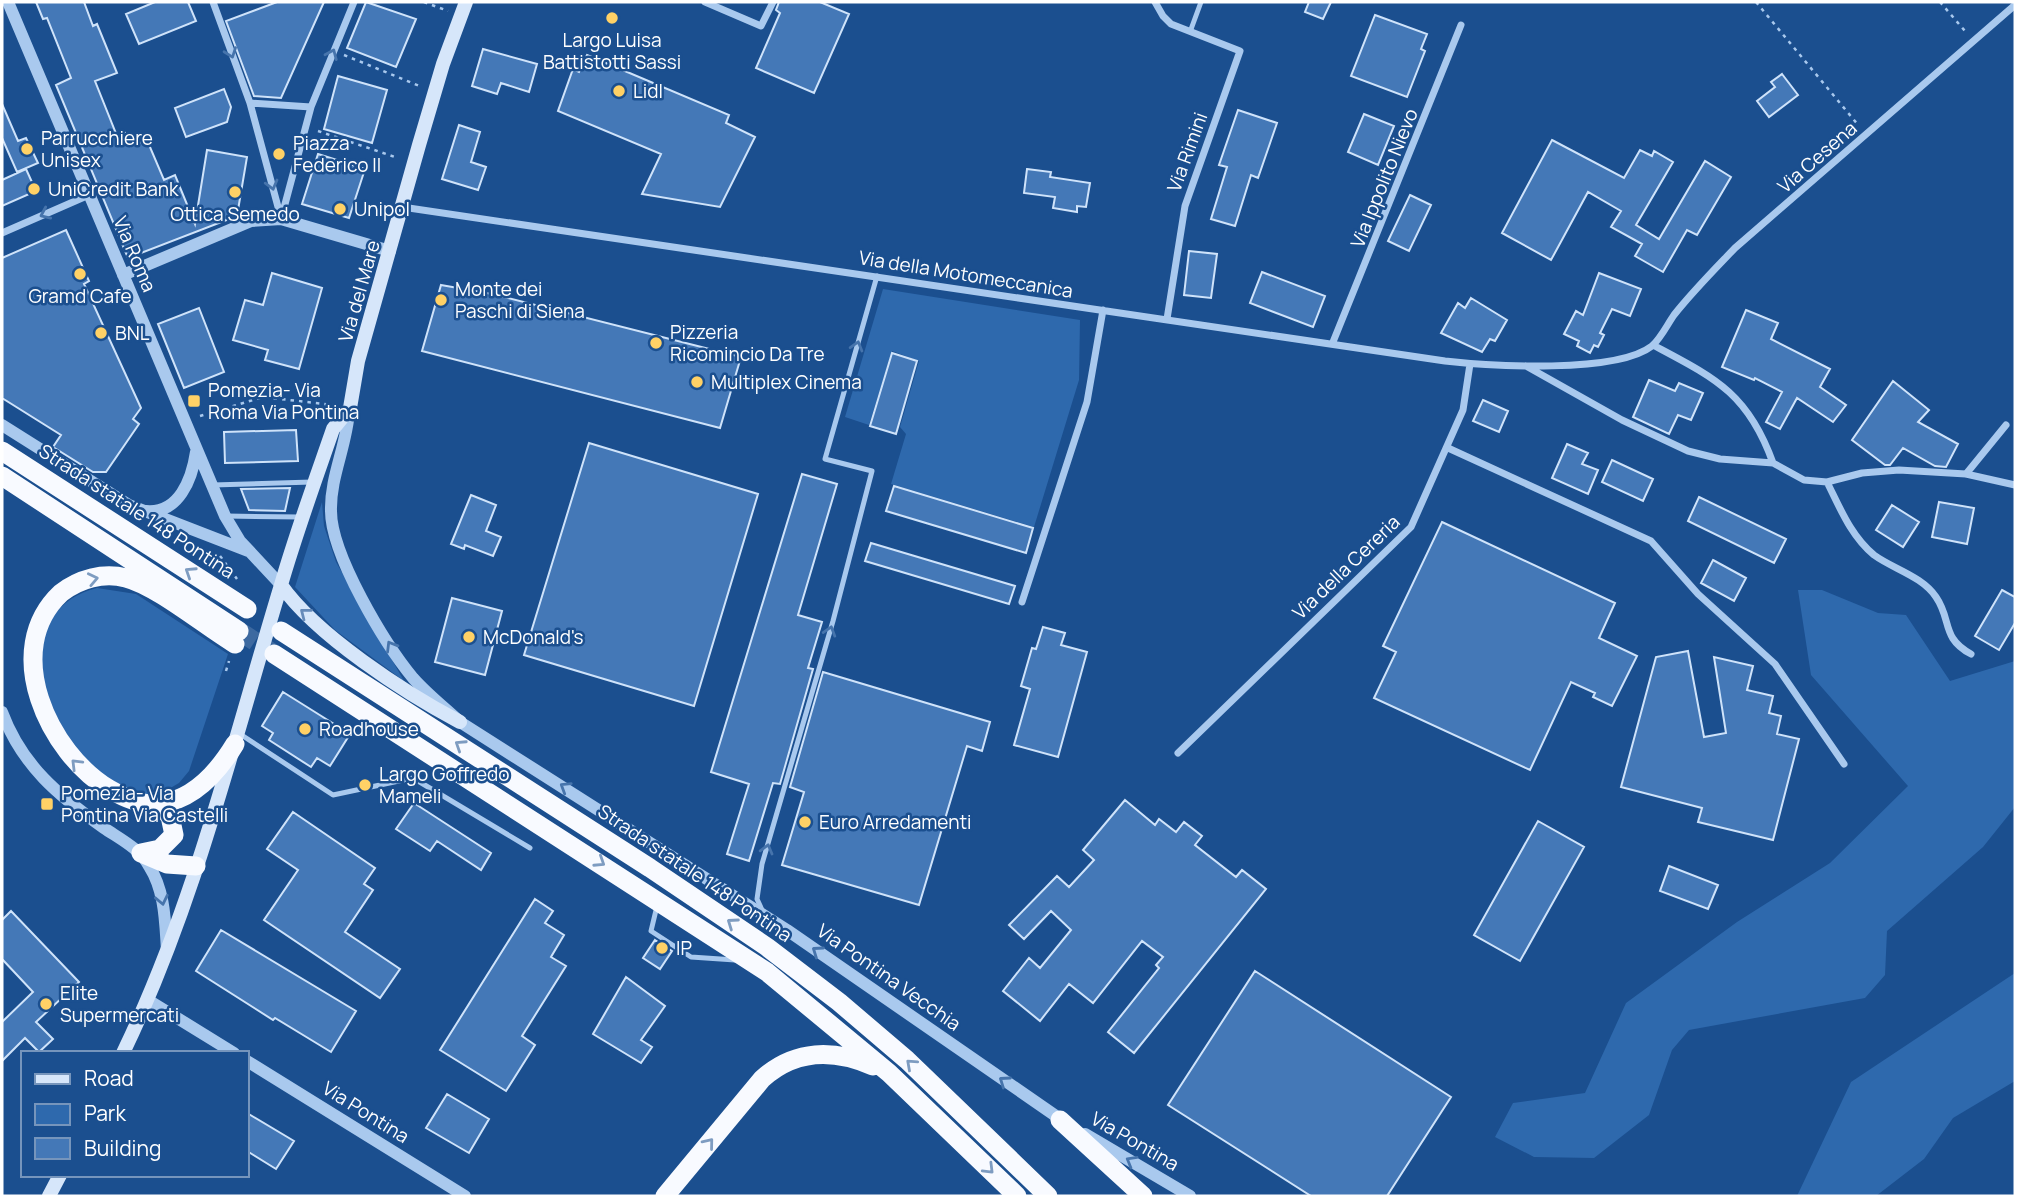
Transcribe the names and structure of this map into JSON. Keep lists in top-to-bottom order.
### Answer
{
  "streets": {
    "highway": ["Strada statale 148 Pontina"],
    "main road": ["Via del Mare"],
    "street": [
      "Via Rimini",
      "Via Cesena",
      "Via Ippolito Nievo",
      "Via Roma",
      "Via della Motomeccanica",
      "Via della Cereria",
      "Via Pontina Vecchia",
      "Via Pontina"
    ]
  },
  "crossings": [
    ["Via Rimini", "Via della Motomeccanica"],
    ["Via Cesena", "Via della Motomeccanica"],
    ["Via Ippolito Nievo", "Via della Motomeccanica"],
    ["Via Roma", "Via del Mare"],
    ["Via della Motomeccanica", "Via del Mare"],
    ["Via della Motomeccanica", "Via della Cereria"],
    ["Via del Mare", "Via Pontina Vecchia"],
    ["Via Pontina Vecchia", "Via Pontina"]
  ],
  "one_way": ["Via Pontina Vecchia", "Via Pontina"],
  "places": {
    "other": [
      "Largo Luisa Battistotti Sassi",
      "Lidl",
      "Parrucchiere Unisex",
      "Piazza Federico II",
      "UniCredit Bank",
      "Ottica Semedo",
      "Unipol",
      "Gramd Cafe",
      "Monte dei Paschi di Siena",
      "BNL",
      "Pizzeria Ricomincio Da Tre",
      "Multiplex Cinema",
      "McDonald's",
      "Roadhouse",
      "Largo Goffredo Mameli",
      "Euro Arredamenti",
      "IP",
      "Elite Supermercati"
    ],
    "transit": ["Pomezia- Via Roma Via Pontina", "Pomezia- Via Pontina Via Castelli"]
  },
  "legend": ["Road", "Park", "Building"]
}
